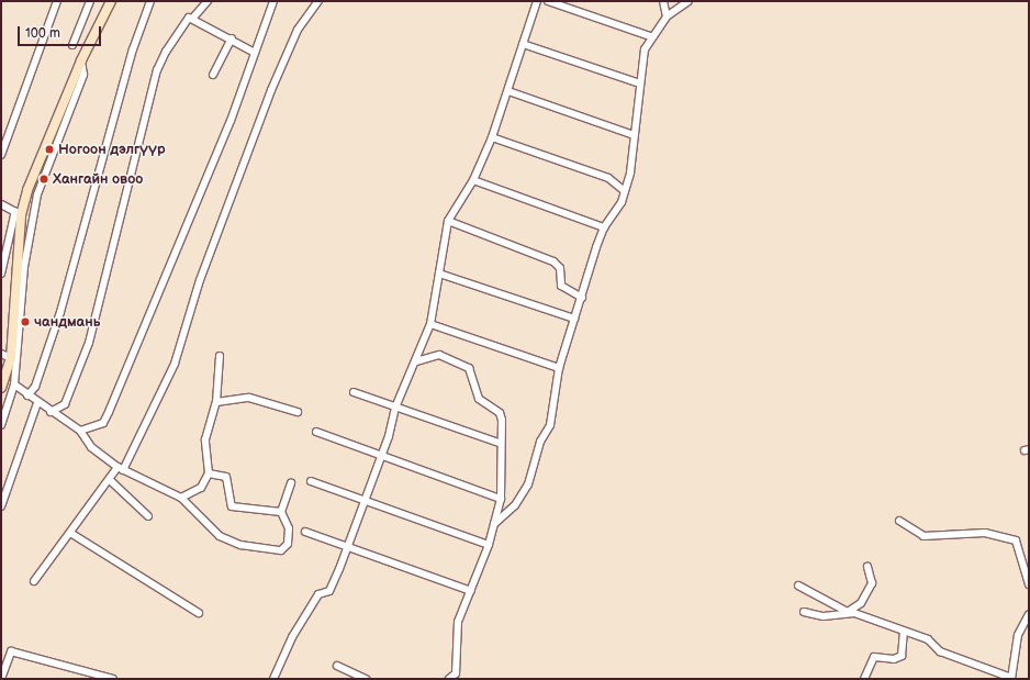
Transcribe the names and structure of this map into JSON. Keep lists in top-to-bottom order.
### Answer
{
  "places": ["Ногоон дэлгүүр", "Хангайн овоо", "чандмань"],
  "scale_bar": "100 m"
}
